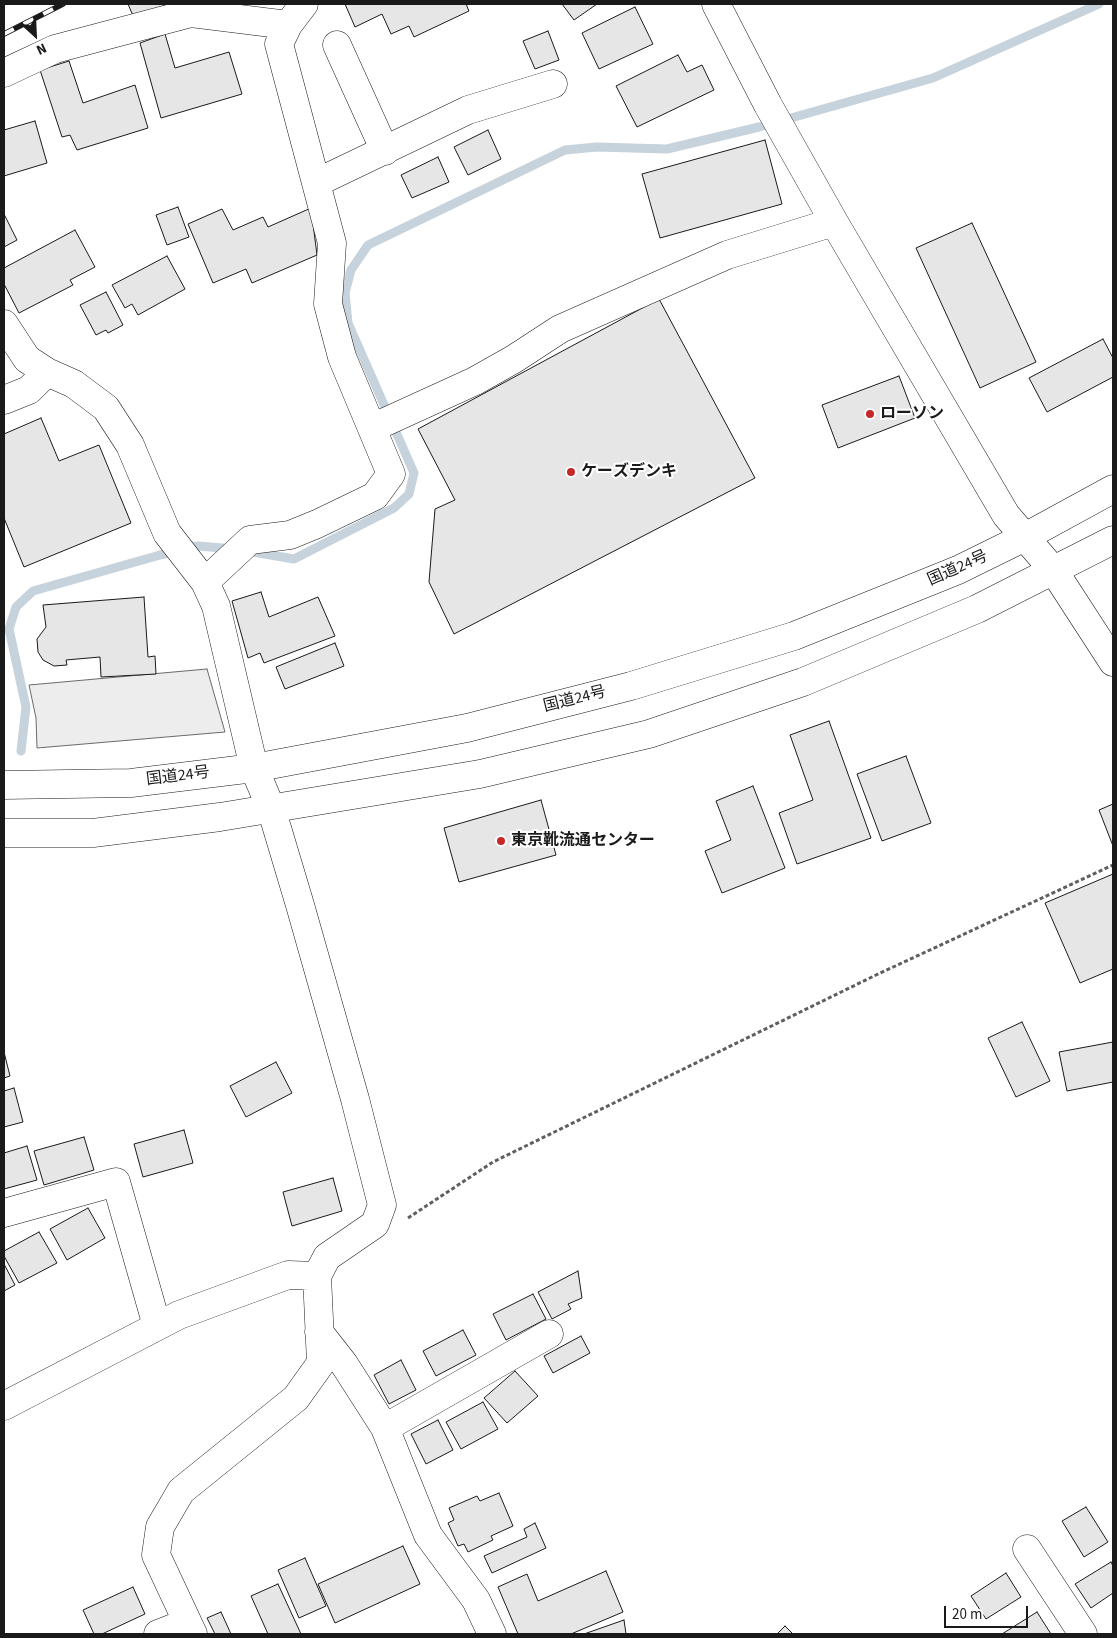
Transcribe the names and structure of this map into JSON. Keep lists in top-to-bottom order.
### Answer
{
  "streets": {
    "main road": ["国道24号"]
  },
  "places": ["ローソン", "ケーズデンキ", "東京靴流通センター"],
  "scale_bar": "20 m",
  "north": "bottom right"
}
